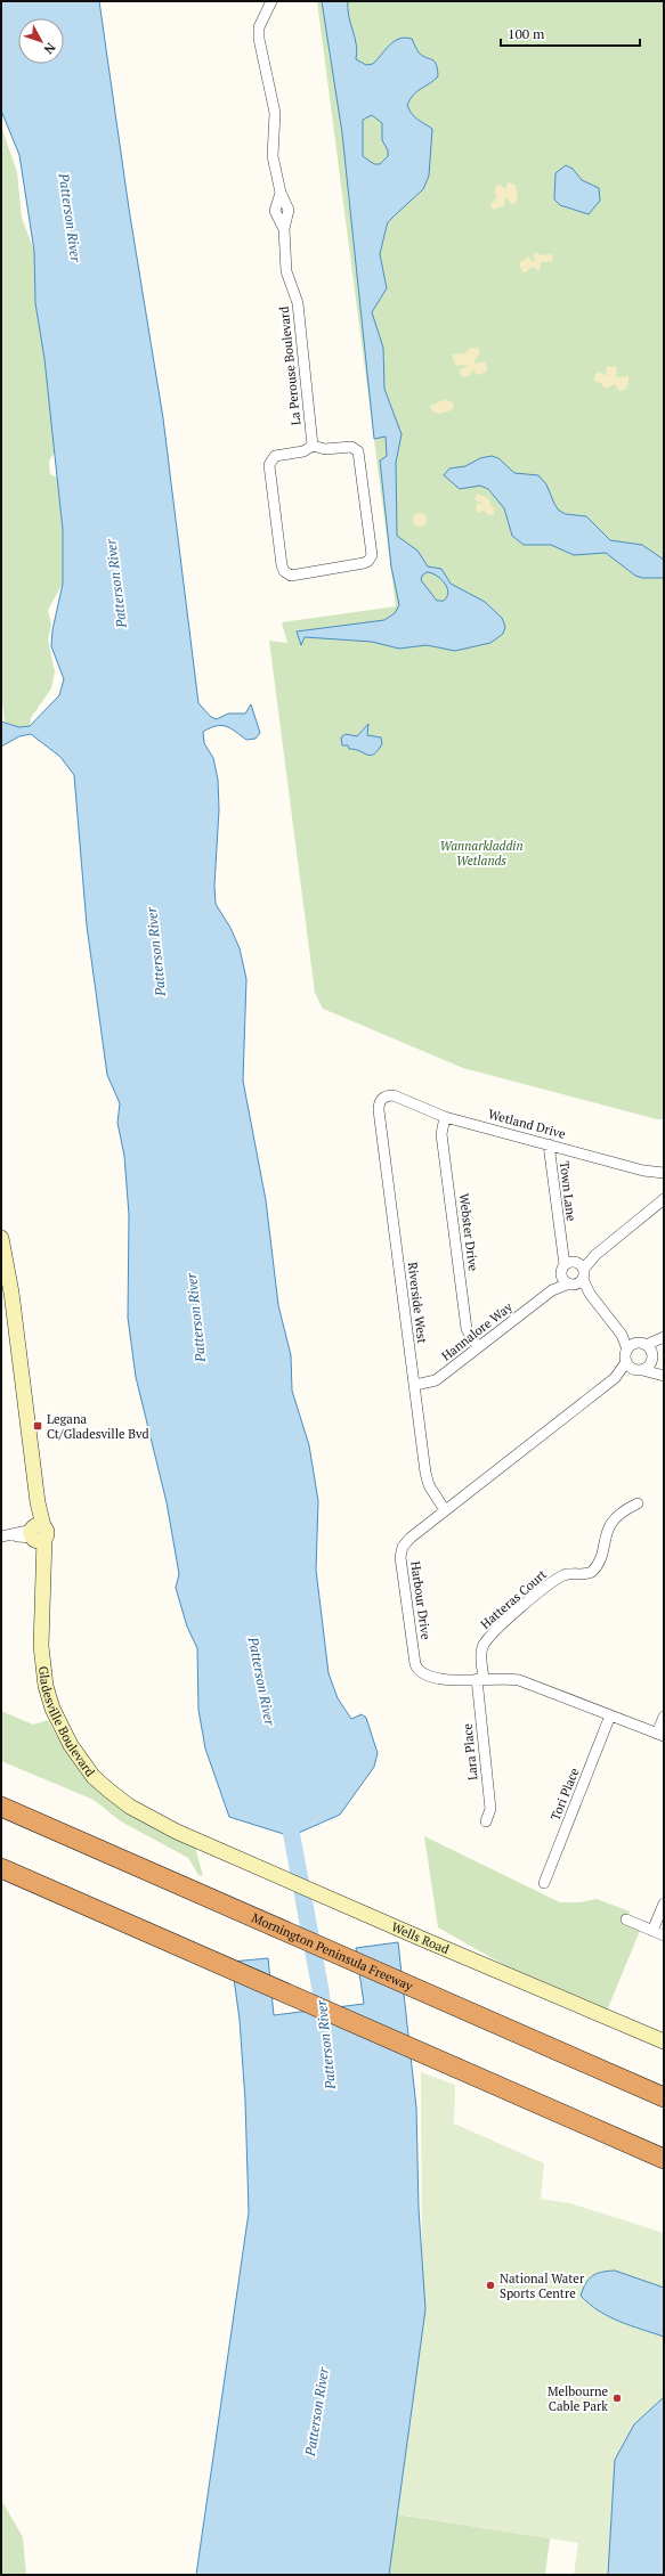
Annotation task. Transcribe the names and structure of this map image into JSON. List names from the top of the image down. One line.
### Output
{"streets":{"highway":["Mornington Peninsula Freeway"],"main road":["Gladesville Boulevard","Wells Road"],"street":["La Perouse Boulevard","Wetland Drive","Town Lane","Webster Drive","Riverside West","Hannalore Way","Hatteras Court","Harbour Drive","Lara Place","Tori Place"]},"crossings":[["Wetland Drive","Town Lane"],["Wetland Drive","Webster Drive"],["Wetland Drive","Riverside West"],["Town Lane","Hannalore Way"],["Webster Drive","Hannalore Way"],["Riverside West","Hannalore Way"],["Riverside West","Harbour Drive"],["Hatteras Court","Harbour Drive"],["Hatteras Court","Lara Place"],["Harbour Drive","Lara Place"],["Harbour Drive","Tori Place"],["Gladesville Boulevard","Wells Road"]],"water":["Patterson River"],"parks":["Wannarkladdin Wetlands"],"places":{"transit":["Legana Ct/Gladesville Bvd"],"other":["National Water Sports Centre","Melbourne Cable Park"]},"scale_bar":"100 m","north":"bottom right"}
